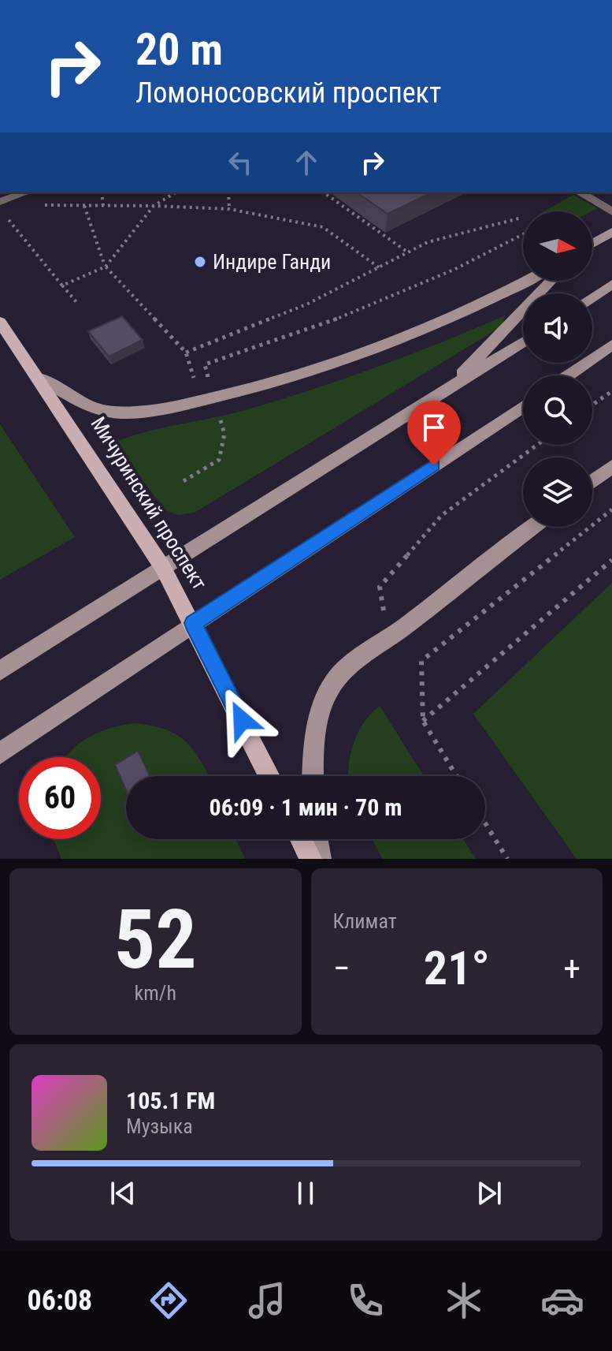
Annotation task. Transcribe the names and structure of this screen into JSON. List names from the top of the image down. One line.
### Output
{"streets":{"main road":["Мичуринский проспект"]},"places":["Индире Ганди"],"north":"right","page":{"turn":["20 m","Ломоносовский проспект"],"limit":"60","trip":"06:09 · 1 мин · 70 m","tile":[["52","km/h"],"Климат"],"heat":["−","21°","+"],"song":["105.1 FM","Музыка"],"tabs":"06:08"}}
